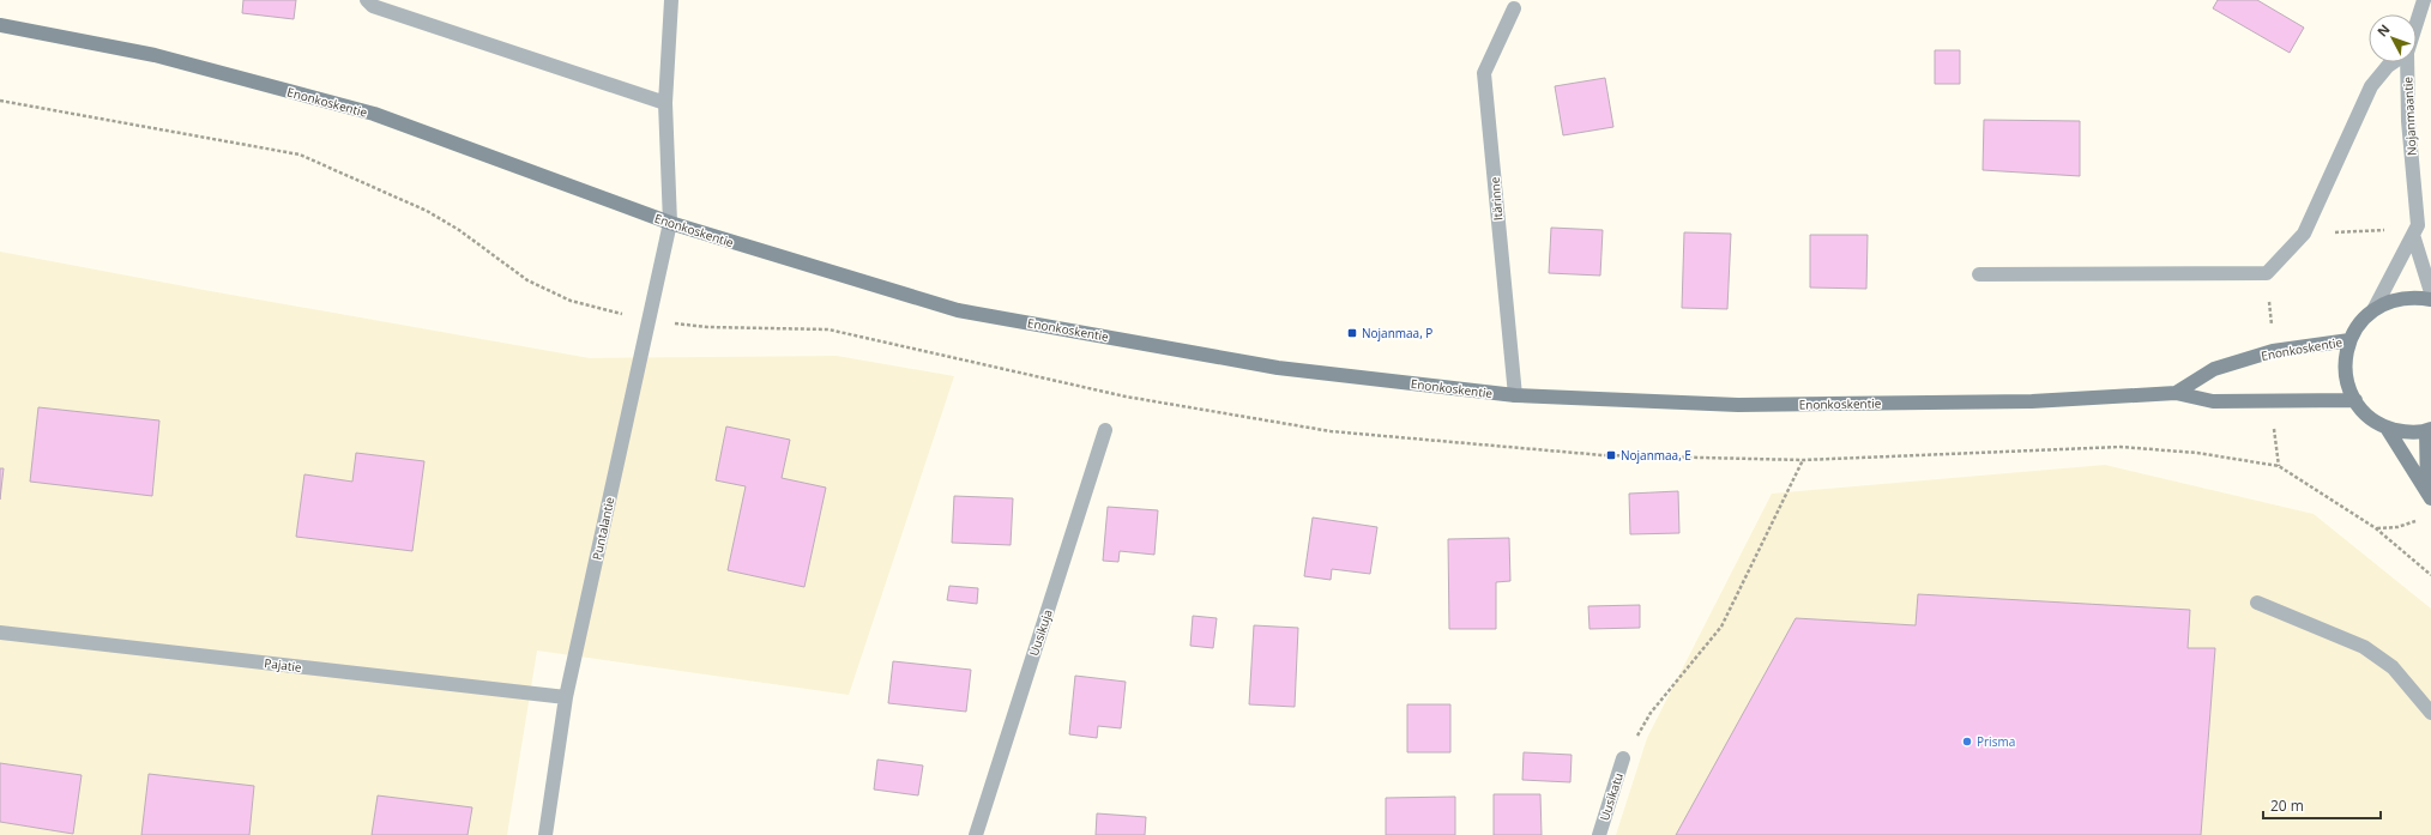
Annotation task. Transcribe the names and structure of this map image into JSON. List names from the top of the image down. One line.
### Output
{"streets":{"main road":["Enonkoskentie"],"street":["Nojanmaantie","Itärinne","Puntalantie","Uusikuja","Pajatie","Uusikatu"]},"crossings":[["Enonkoskentie","Itärinne"],["Enonkoskentie","Puntalantie"],["Puntalantie","Pajatie"]],"places":{"transit":["Nojanmaa, P","Nojanmaa, E"],"other":["Prisma"]},"scale_bar":"20 m","north":"top left"}
